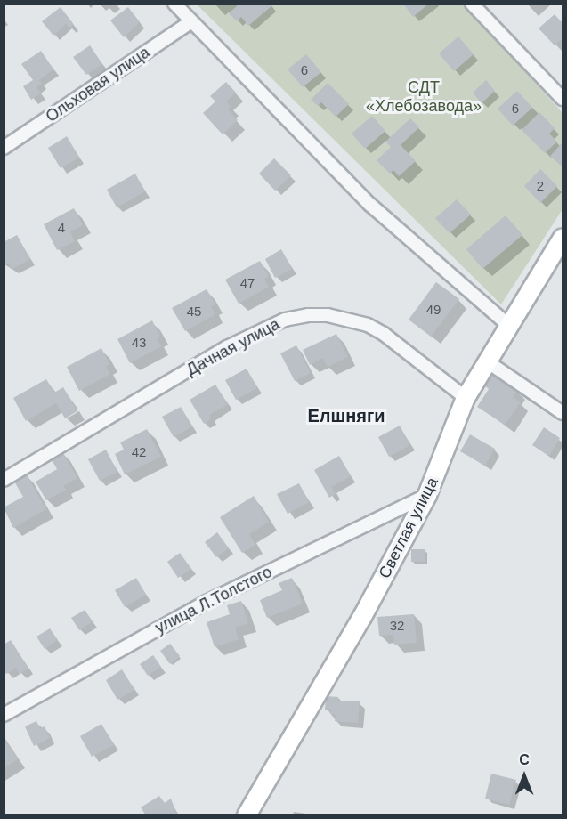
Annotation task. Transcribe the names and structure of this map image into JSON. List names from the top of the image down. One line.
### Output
{"streets":{"street":["Ольховая улица","Дачная улица","Светлая улица","улица Л.Толстого"]},"crossings":[["Дачная улица","Светлая улица"],["Светлая улица","улица Л.Толстого"]],"districts":["Елшняги"],"parks":["СДТ «Хлебозавода»"],"house_numbers":["6","6","2","4","47","49","45","43","42","32"],"north":"top"}
